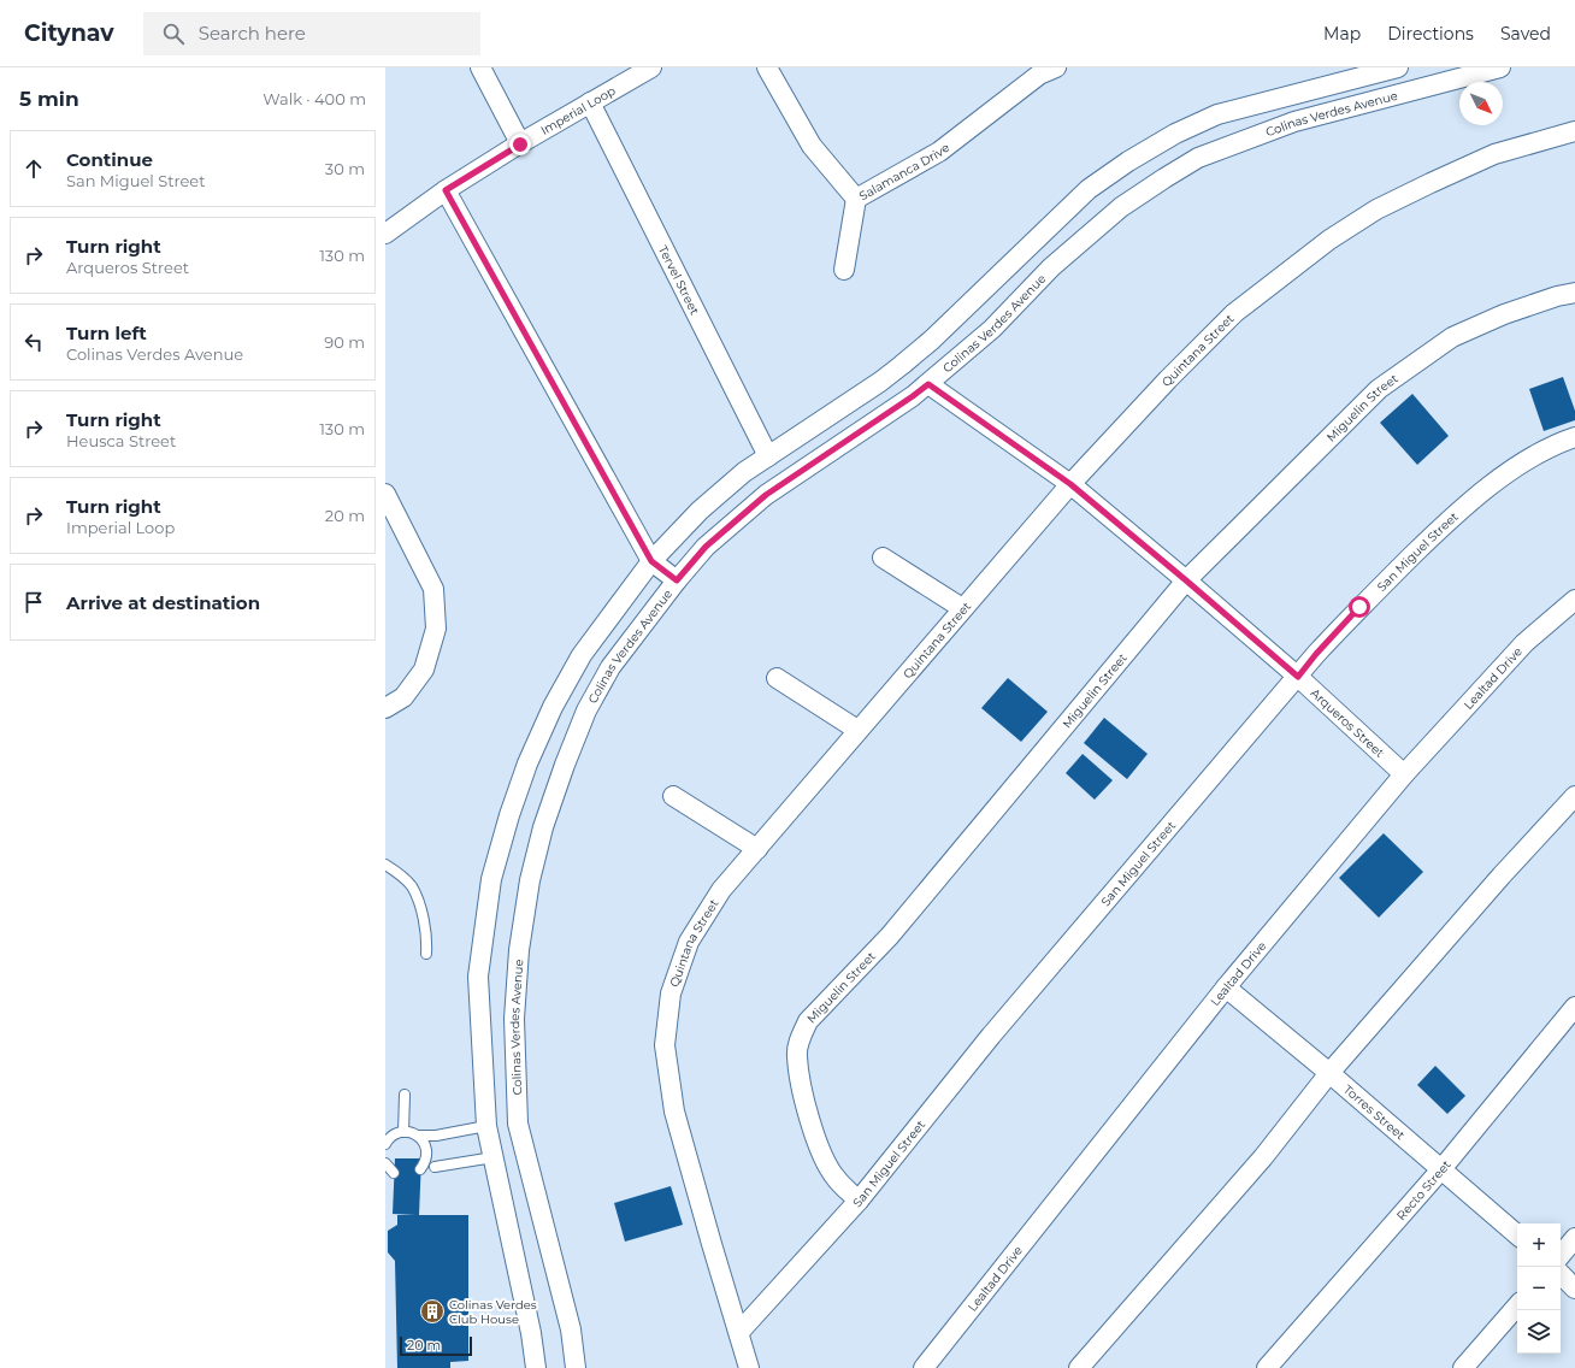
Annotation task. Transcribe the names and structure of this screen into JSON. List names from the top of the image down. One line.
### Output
{"streets":{"street":["Imperial Loop","Colinas Verdes Avenue","Salamanca Drive","Tervel Street","Quintana Street","Miguelin Street","San Miguel Street","Lealtad Drive","Arqueros Street","Torres Street","Recto Street"]},"crossings":[["Imperial Loop","Tervel Street"],["Colinas Verdes Avenue","Arqueros Street"],["Quintana Street","San Miguel Street"],["Quintana Street","Arqueros Street"],["Miguelin Street","San Miguel Street"],["Miguelin Street","Arqueros Street"],["San Miguel Street","Arqueros Street"],["Lealtad Drive","Arqueros Street"],["Lealtad Drive","Torres Street"],["Torres Street","Recto Street"]],"places":{"building":["Colinas Verdes Club House"]},"scale_bar":"20 m","north":"bottom right","page":{"header":"Citynav","search":"Search here","nav":["Map","Directions","Saved"],"heading":["5 min","Walk · 400 m"],"list":[["Continue","San Miguel Street","30 m"],["Turn right","Arqueros Street","130 m"],["Turn left","Colinas Verdes Avenue","90 m"],["Turn right","Heusca Street","130 m"],["Turn right","Imperial Loop","20 m"],"Arrive at destination"],"map_buttons":["+","−"],"scale":"20 m"}}
